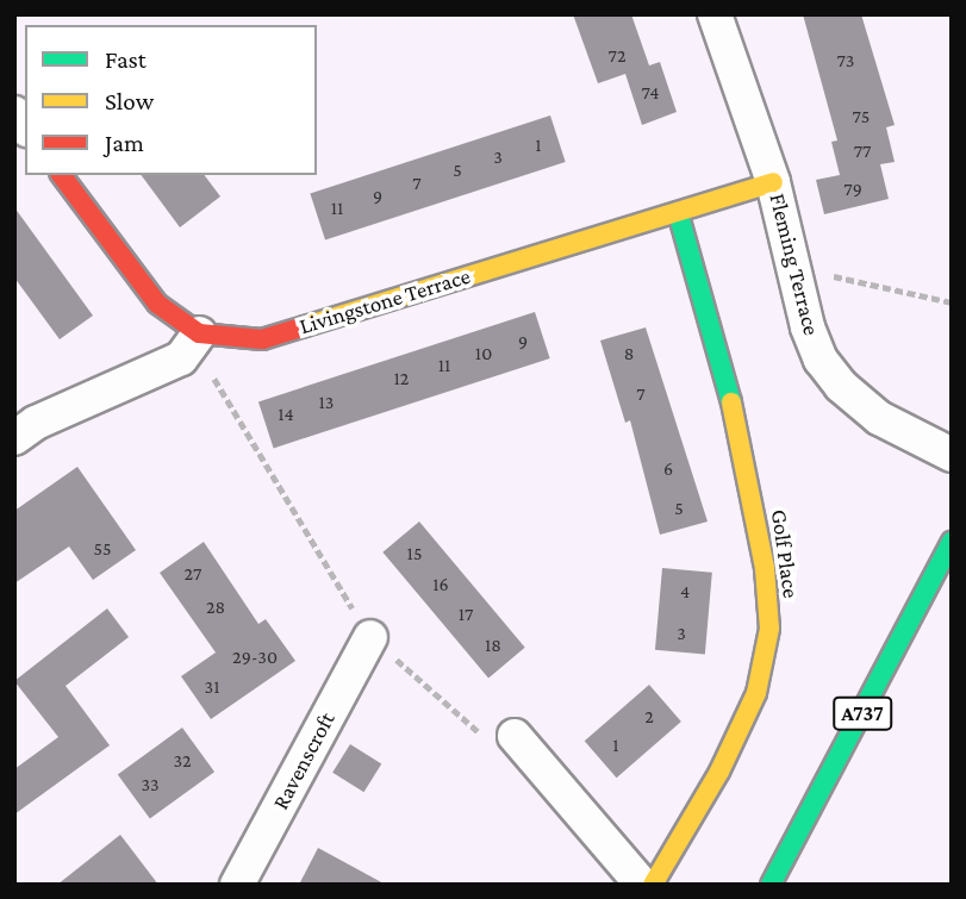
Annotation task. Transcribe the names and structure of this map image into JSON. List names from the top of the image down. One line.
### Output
{"streets":{"street":["Fleming Terrace","Livingstone Terrace","Golf Place","A737","Ravenscroft"]},"crossings":[["Fleming Terrace","Livingstone Terrace"],["Livingstone Terrace","Golf Place"]],"house_numbers":["72","73","74","75","1","77","3","5","7","79","9","11","9","10","8","11","12","7","13","14","6","5","55","15","27","16","4","28","17","3","18","29-30","31","2","1","32","33"],"legend":["Fast","Slow","Jam"]}
